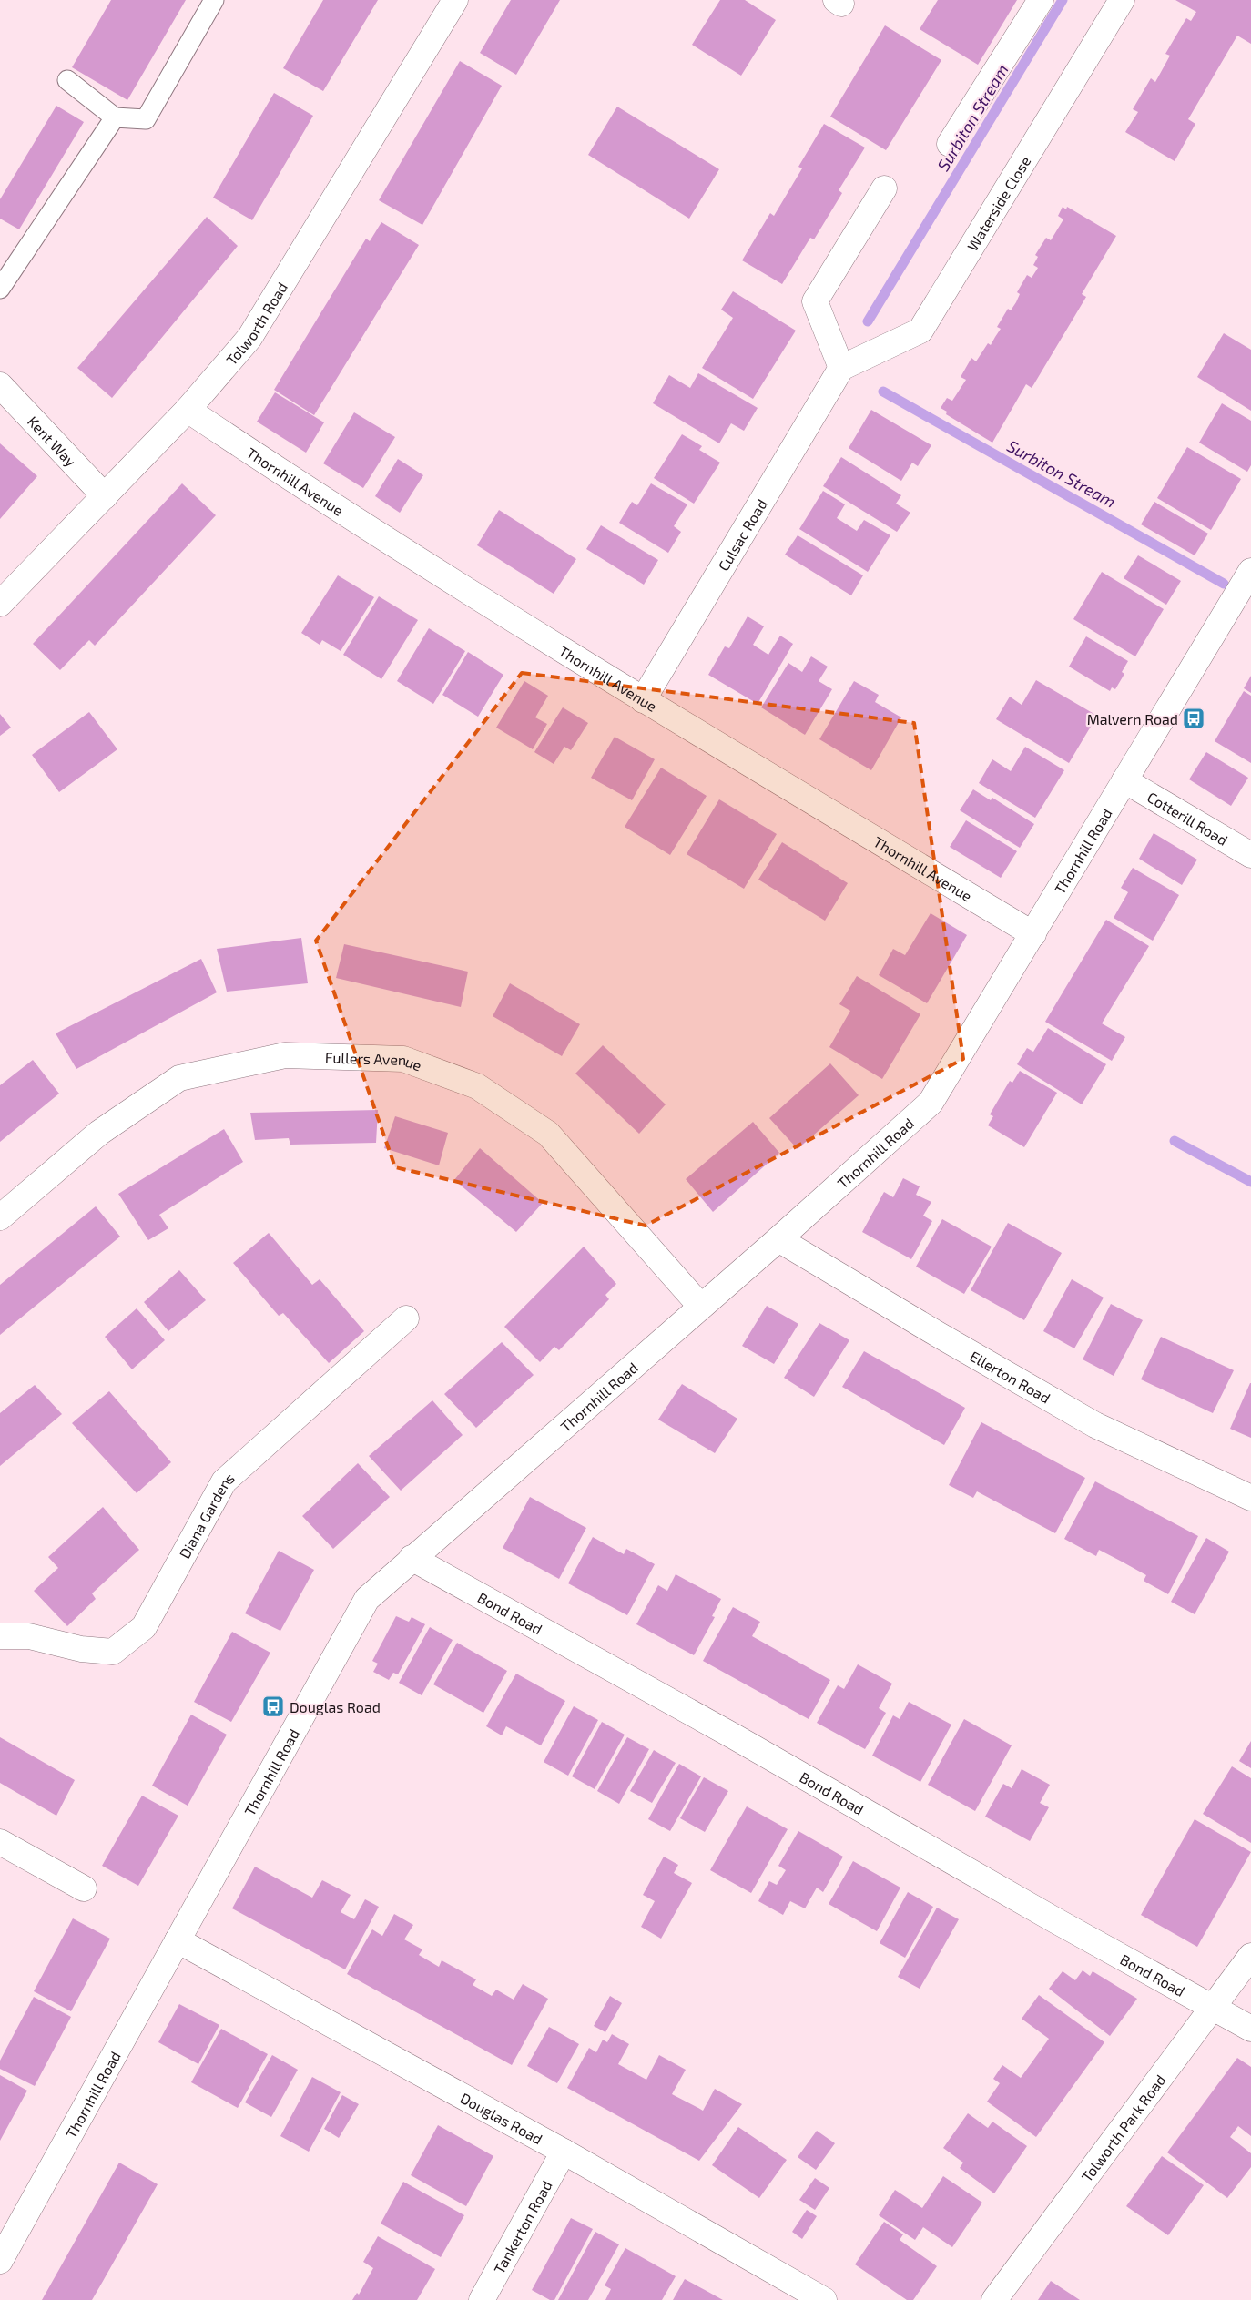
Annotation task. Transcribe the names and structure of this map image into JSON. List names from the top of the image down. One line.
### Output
{"streets":{"street":["Waterside Close","Tolworth Road","Kent Way","Thornhill Avenue","Culsac Road","Cotterill Road","Thornhill Road","Fullers Avenue","Ellerton Road","Diana Gardens","Bond Road","Douglas Road","Tolworth Park Road","Tankerton Road"]},"crossings":[["Waterside Close","Culsac Road"],["Tolworth Road","Kent Way"],["Tolworth Road","Thornhill Avenue"],["Thornhill Avenue","Culsac Road"],["Thornhill Avenue","Thornhill Road"],["Cotterill Road","Thornhill Road"],["Thornhill Road","Fullers Avenue"],["Thornhill Road","Ellerton Road"],["Thornhill Road","Bond Road"],["Thornhill Road","Douglas Road"],["Bond Road","Tolworth Park Road"],["Douglas Road","Tankerton Road"]],"water":["Surbiton Stream"],"places":{"bus stop":["Malvern Road","Douglas Road"]}}
